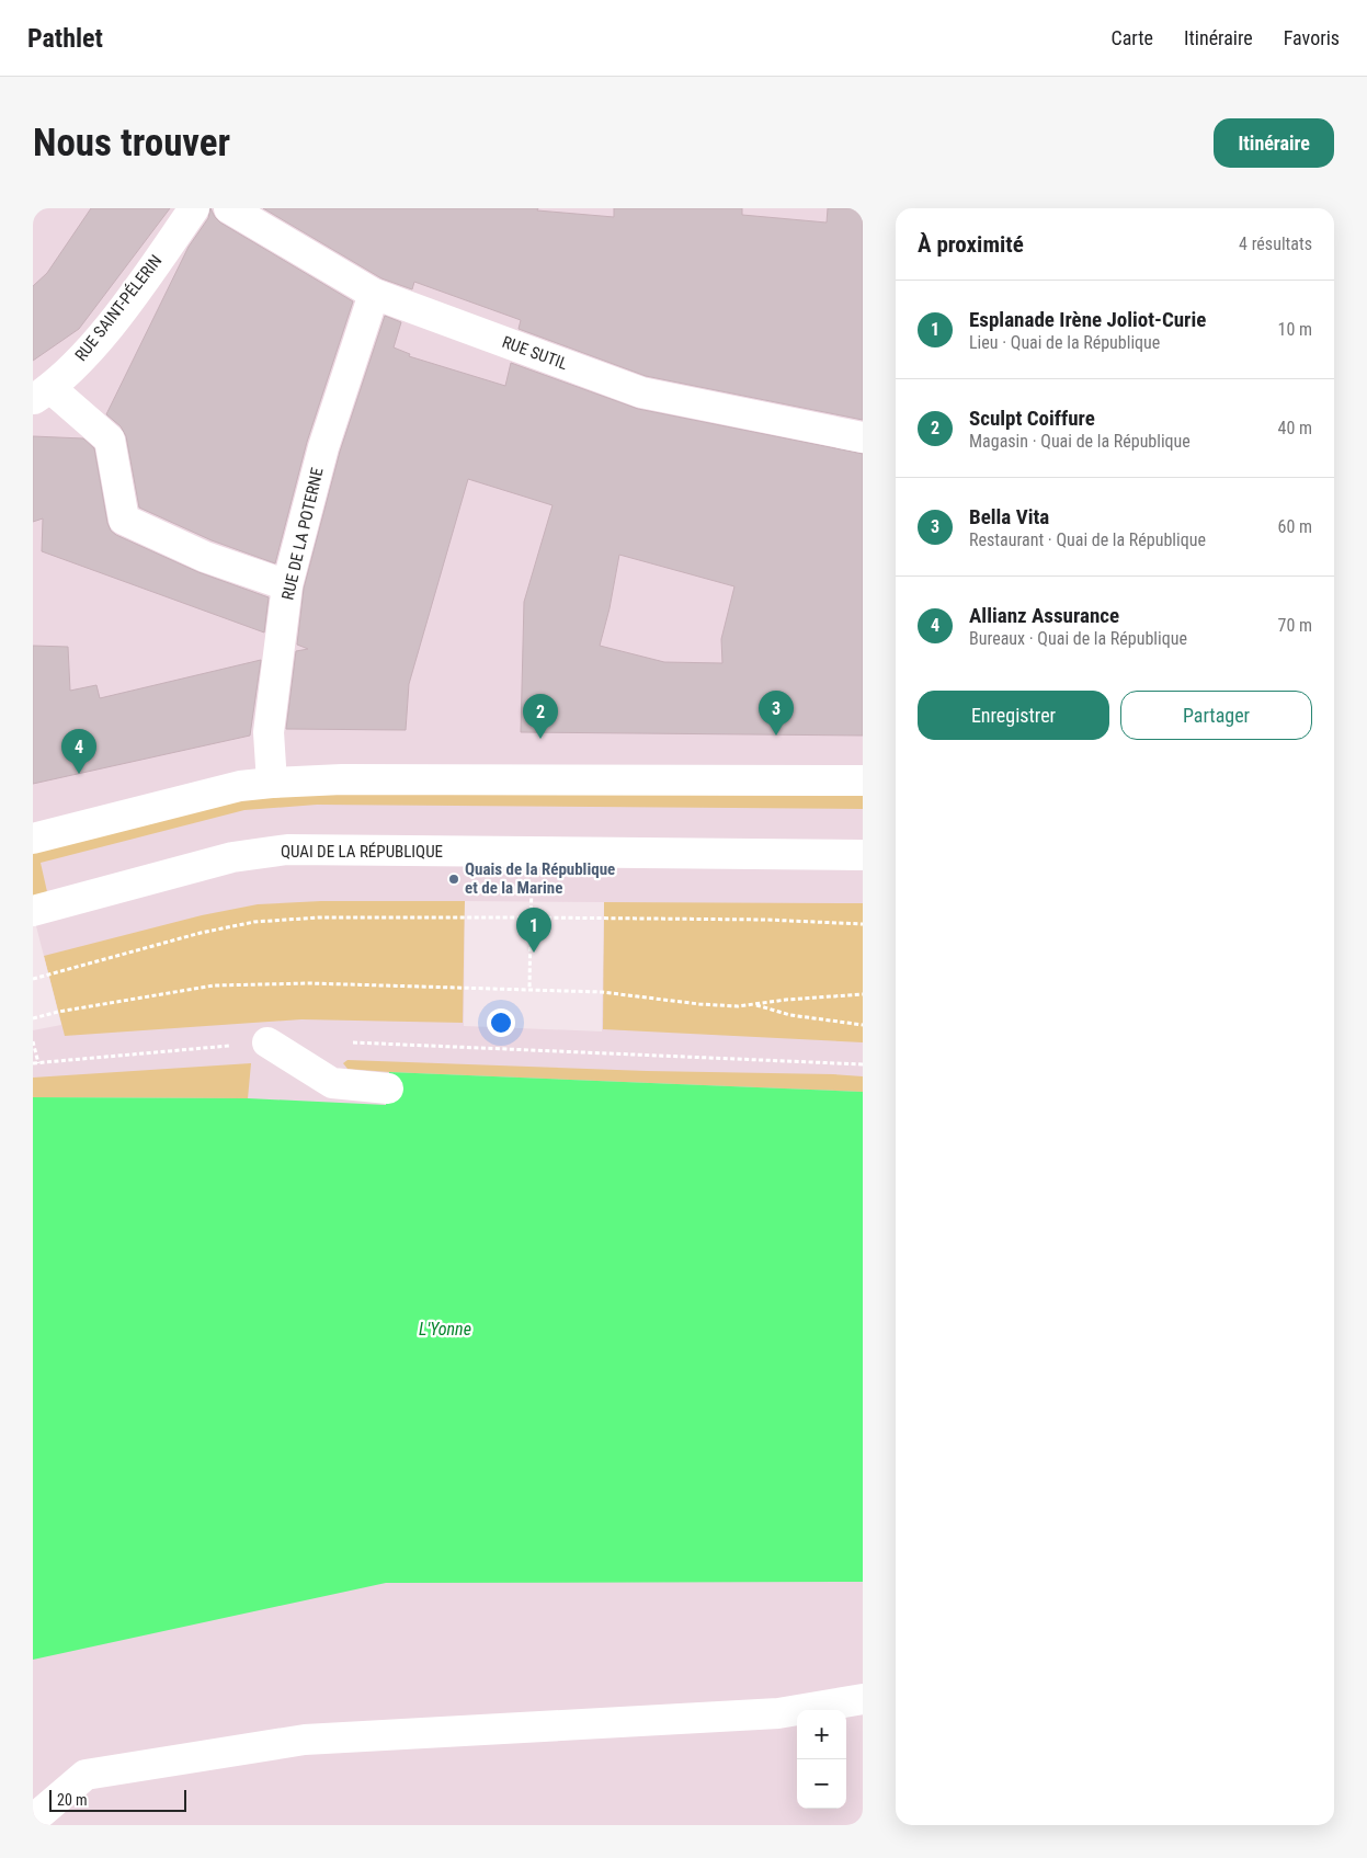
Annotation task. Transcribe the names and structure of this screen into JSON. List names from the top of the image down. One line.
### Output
{"streets":{"street":["RUE SAINT-PÉLERIN","RUE SUTIL","RUE DE LA POTERNE","QUAI DE LA RÉPUBLIQUE"]},"crossings":[["RUE SUTIL","RUE DE LA POTERNE"]],"water":["L'Yonne"],"places":["Quais de la République et de la Marine"],"scale_bar":"20 m","page":{"header":"Pathlet","nav":["Carte","Itinéraire","Favoris"],"buttons":["Itinéraire",["Enregistrer","Partager"]],"title":"Nous trouver","heading":["À proximité","4 résultats"],"list":[{"mark":"1","name":"Esplanade Irène Joliot-Curie","note":"Lieu · Quai de la République","value":"10 m"},{"mark":"2","name":"Sculpt Coiffure","note":"Magasin · Quai de la République","value":"40 m"},{"mark":"3","name":"Bella Vita","note":"Restaurant · Quai de la République","value":"60 m"},{"mark":"4","name":"Allianz Assurance","note":"Bureaux · Quai de la République","value":"70 m"}],"pins":["3","2","4","1"],"map_buttons":["+","−"],"scale":"20 m"}}
